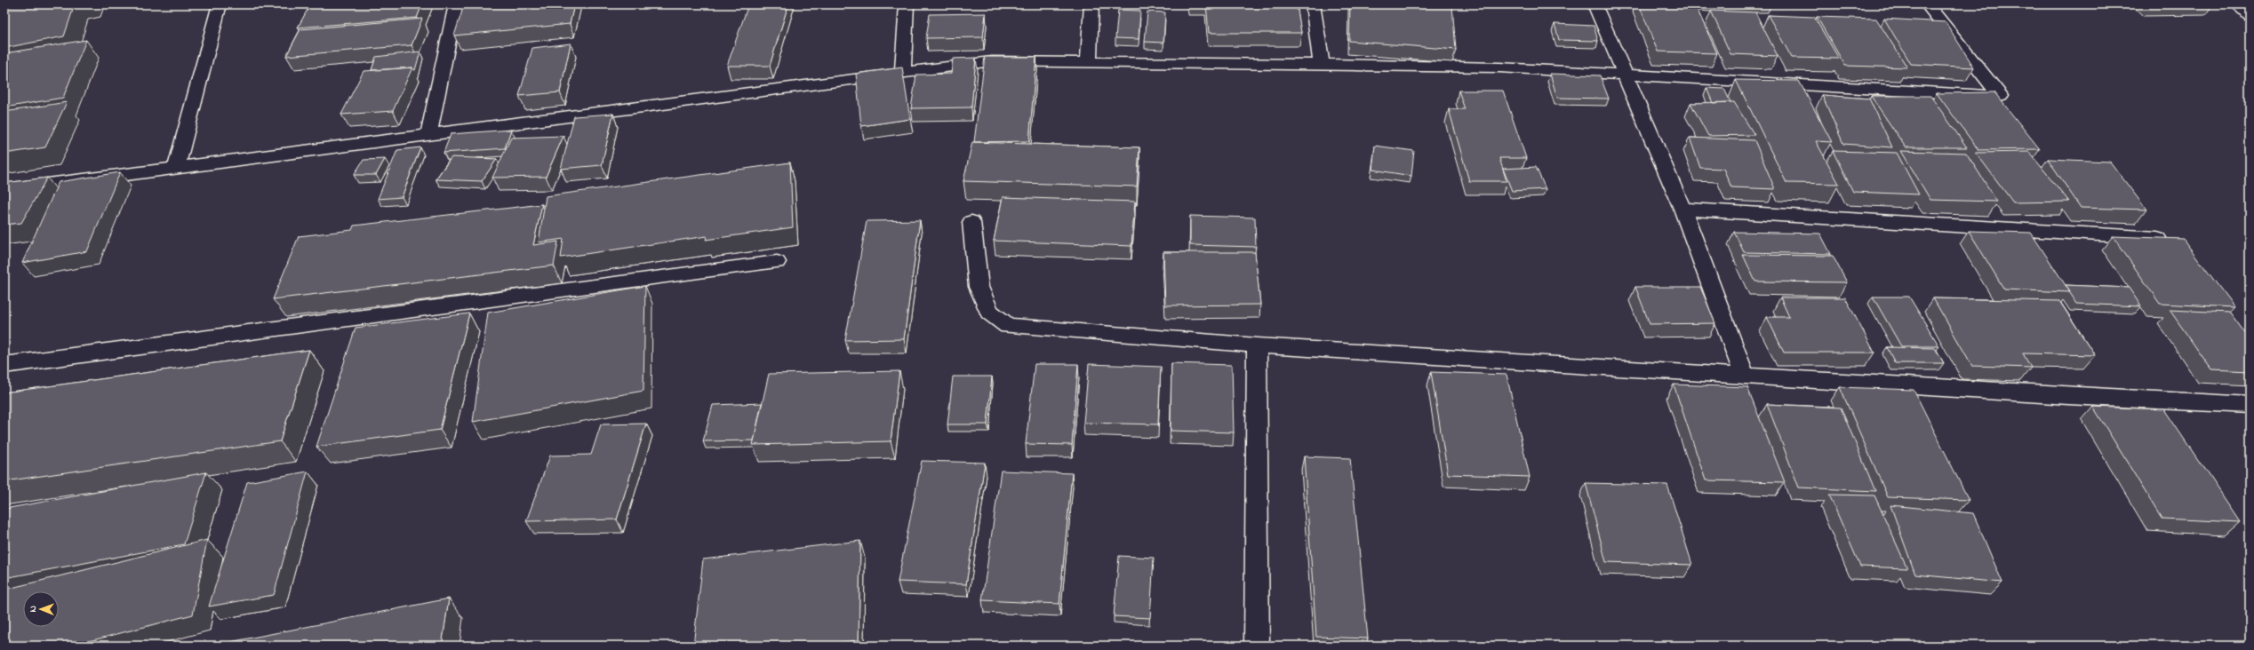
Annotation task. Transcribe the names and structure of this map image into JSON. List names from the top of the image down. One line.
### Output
{"north":"left"}
